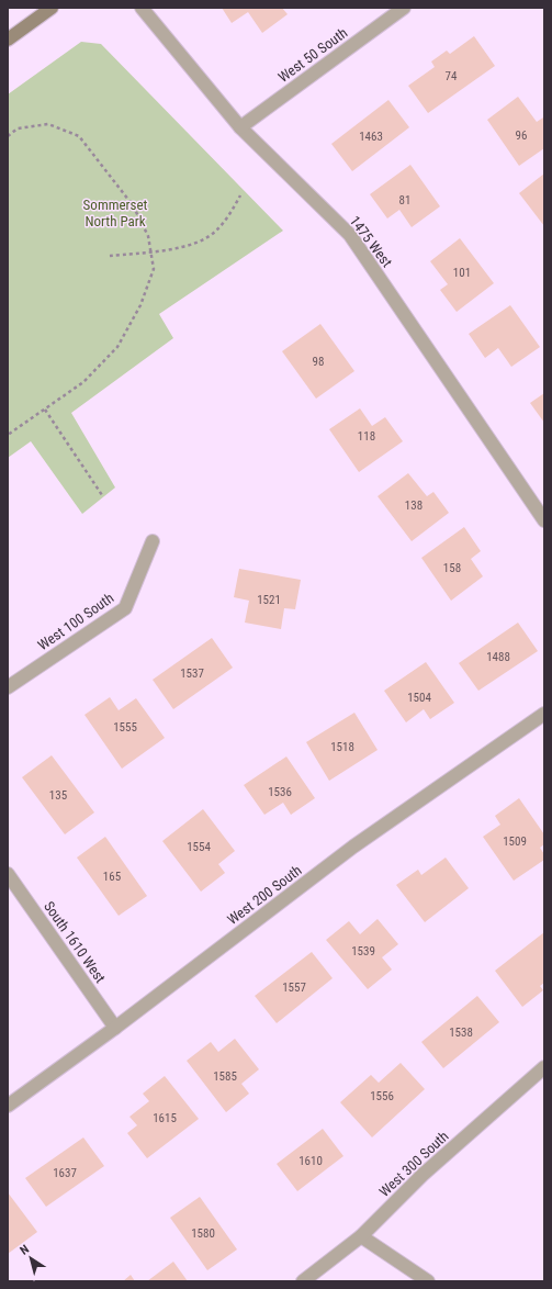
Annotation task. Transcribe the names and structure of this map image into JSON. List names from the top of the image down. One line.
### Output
{"streets":{"street":["West 50 South","1475 West","West 100 South","West 200 South","South 1610 West","West 300 South"]},"crossings":[["West 50 South","1475 West"],["West 200 South","South 1610 West"]],"parks":["Sommerset North Park"],"house_numbers":["74","96","1463","81","101","98","118","138","158","1521","1488","1537","1504","1555","1518","1536","135","1509","1554","165","1539","1557","1538","1585","1556","1615","1610","1637","1580"],"north":"top left"}
